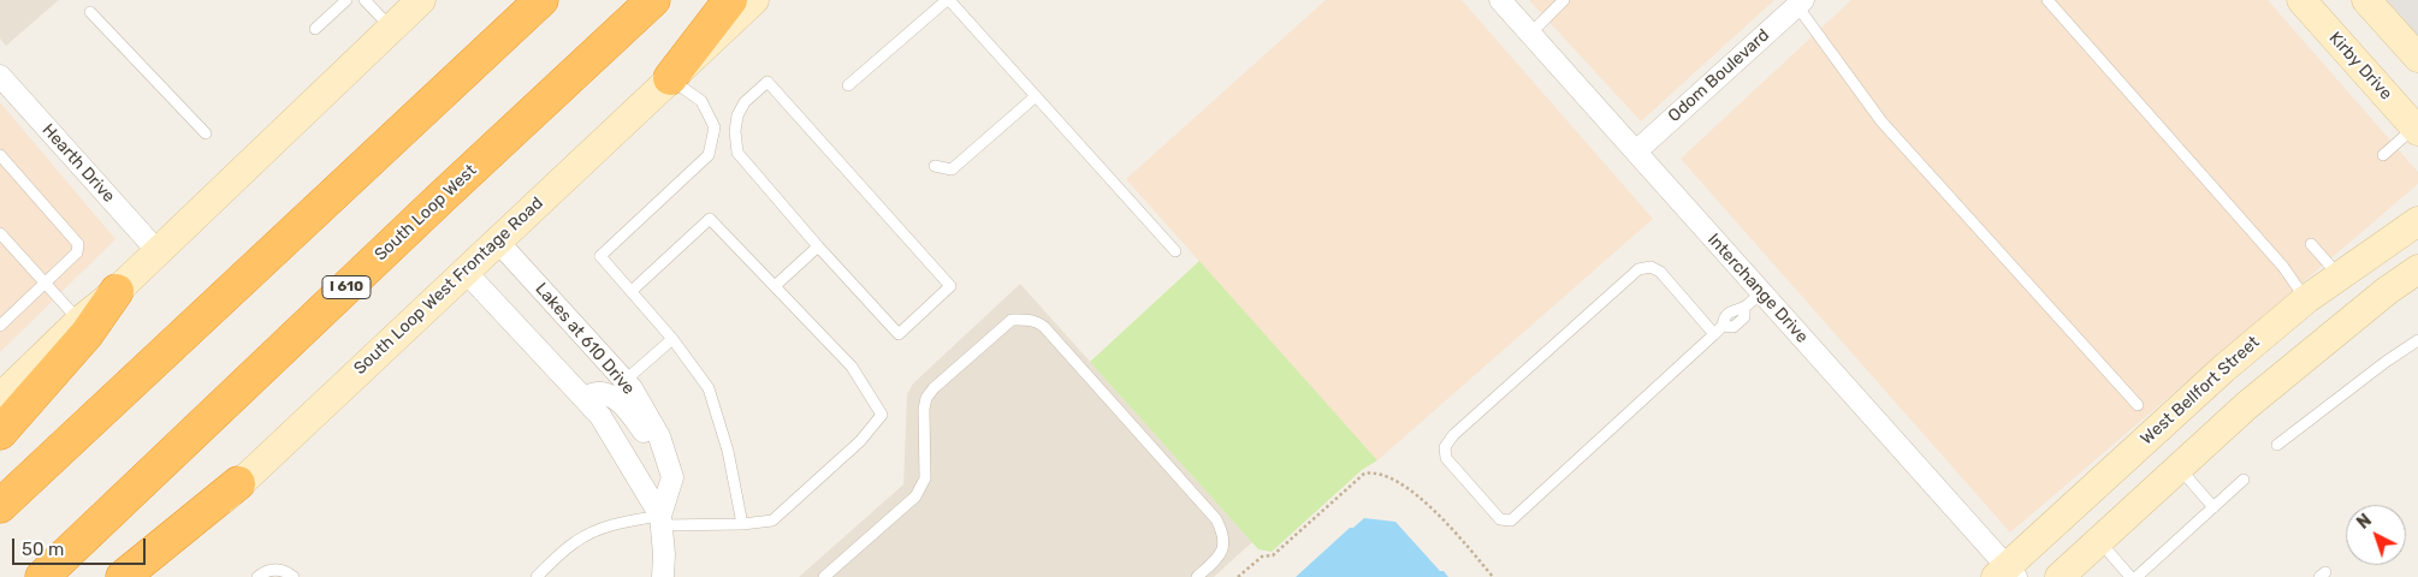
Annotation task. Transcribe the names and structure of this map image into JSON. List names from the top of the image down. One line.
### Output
{"streets":{"highway":["South Loop West","I 610"],"main road":["Kirby Drive","South Loop West Frontage Road","West Bellfort Street"],"street":["Odom Boulevard","Hearth Drive","Interchange Drive","Lakes at 610 Drive"]},"crossings":[["Odom Boulevard","Interchange Drive"],["South Loop West Frontage Road","Lakes at 610 Drive"],["Interchange Drive","West Bellfort Street"]],"scale_bar":"50 m","north":"top left"}
